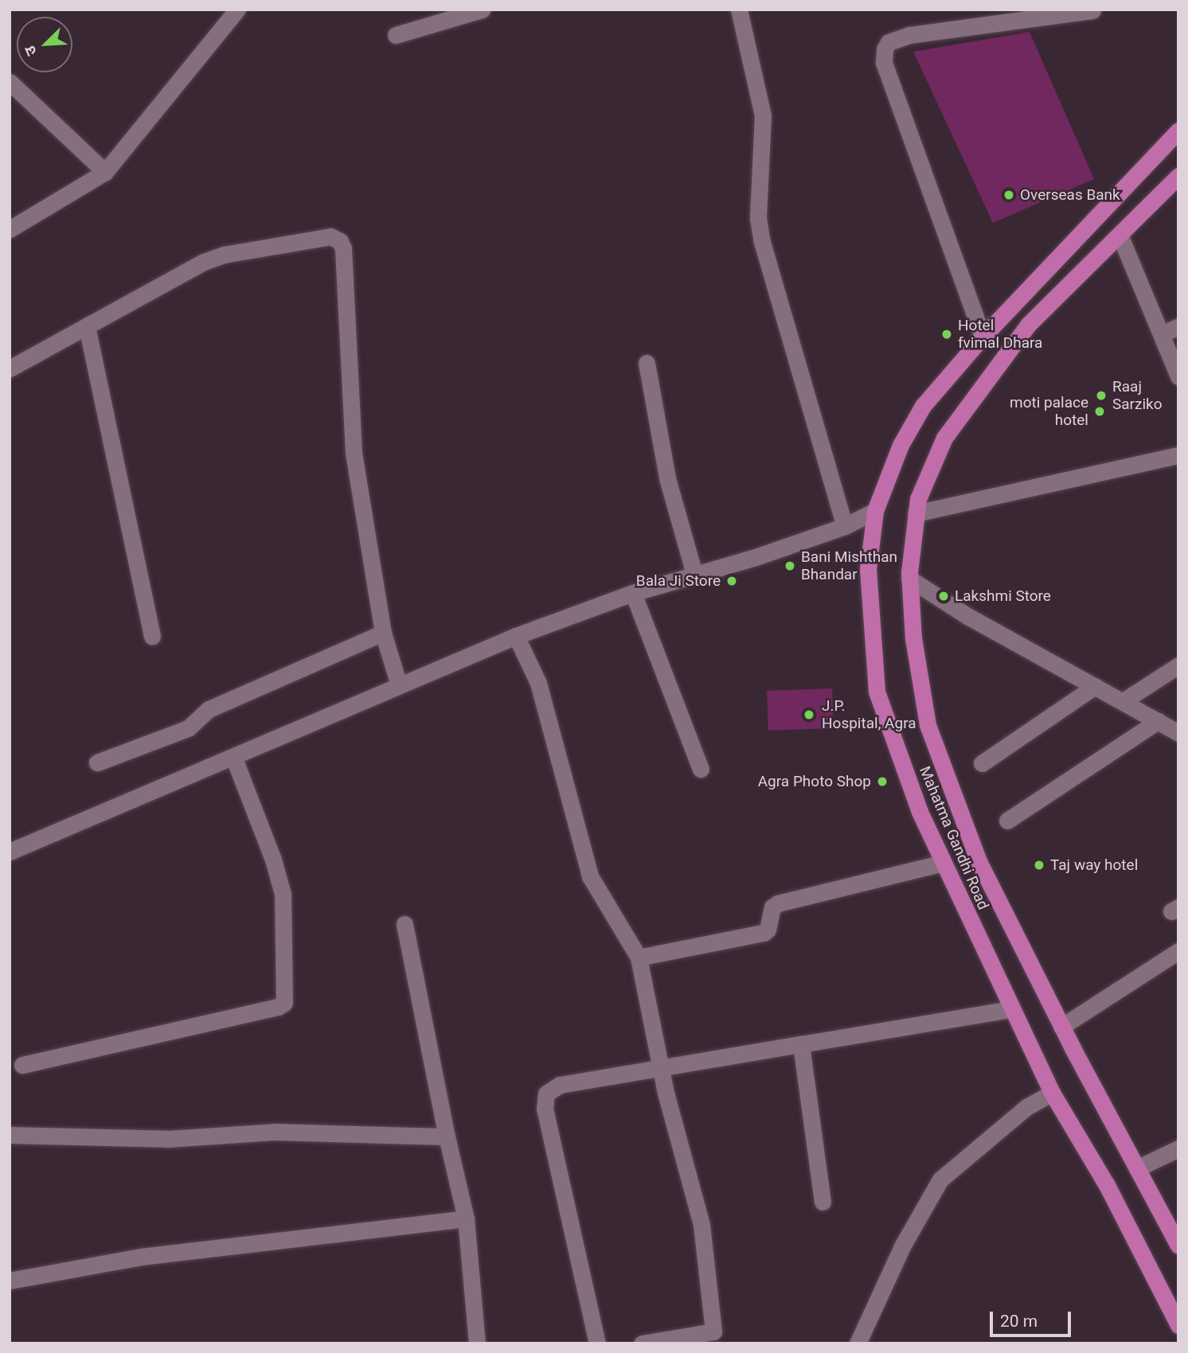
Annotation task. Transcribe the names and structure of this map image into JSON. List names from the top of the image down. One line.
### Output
{"streets":{"highway":["Mahatma Gandhi Road"]},"places":["Overseas Bank","Hotel fvimal Dhara","Raaj Sarziko","moti palace hotel","Bani Mishthan Bhandar","Bala Ji Store","Lakshmi Store","J.P. Hospital, Agra","Agra Photo Shop","Taj way hotel"],"scale_bar":"20 m","north":"bottom left"}
